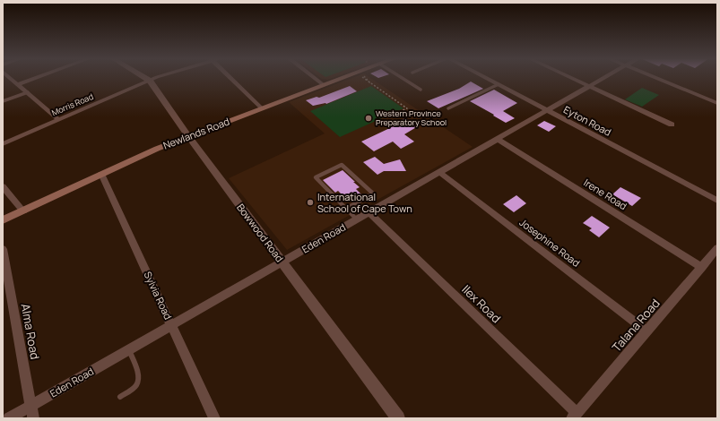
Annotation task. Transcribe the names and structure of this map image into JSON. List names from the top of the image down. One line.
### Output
{"streets":{"main road":["Newlands Road"],"street":["Morris Road","Eyton Road","Irene Road","Bowwood Road","Eden Road","Josephine Road","Sylvia Road","Ilex Road","Talana Road","Alma Road"]},"crossings":[["Morris Road","Bowwood Road"],["Eyton Road","Eden Road"],["Newlands Road","Bowwood Road"],["Newlands Road","Sylvia Road"],["Irene Road","Eden Road"],["Irene Road","Talana Road"],["Bowwood Road","Eden Road"],["Eden Road","Josephine Road"],["Eden Road","Sylvia Road"],["Eden Road","Ilex Road"],["Eden Road","Alma Road"],["Josephine Road","Talana Road"],["Ilex Road","Talana Road"]],"places":["Western Province Preparatory School","International School of Cape Town"]}
